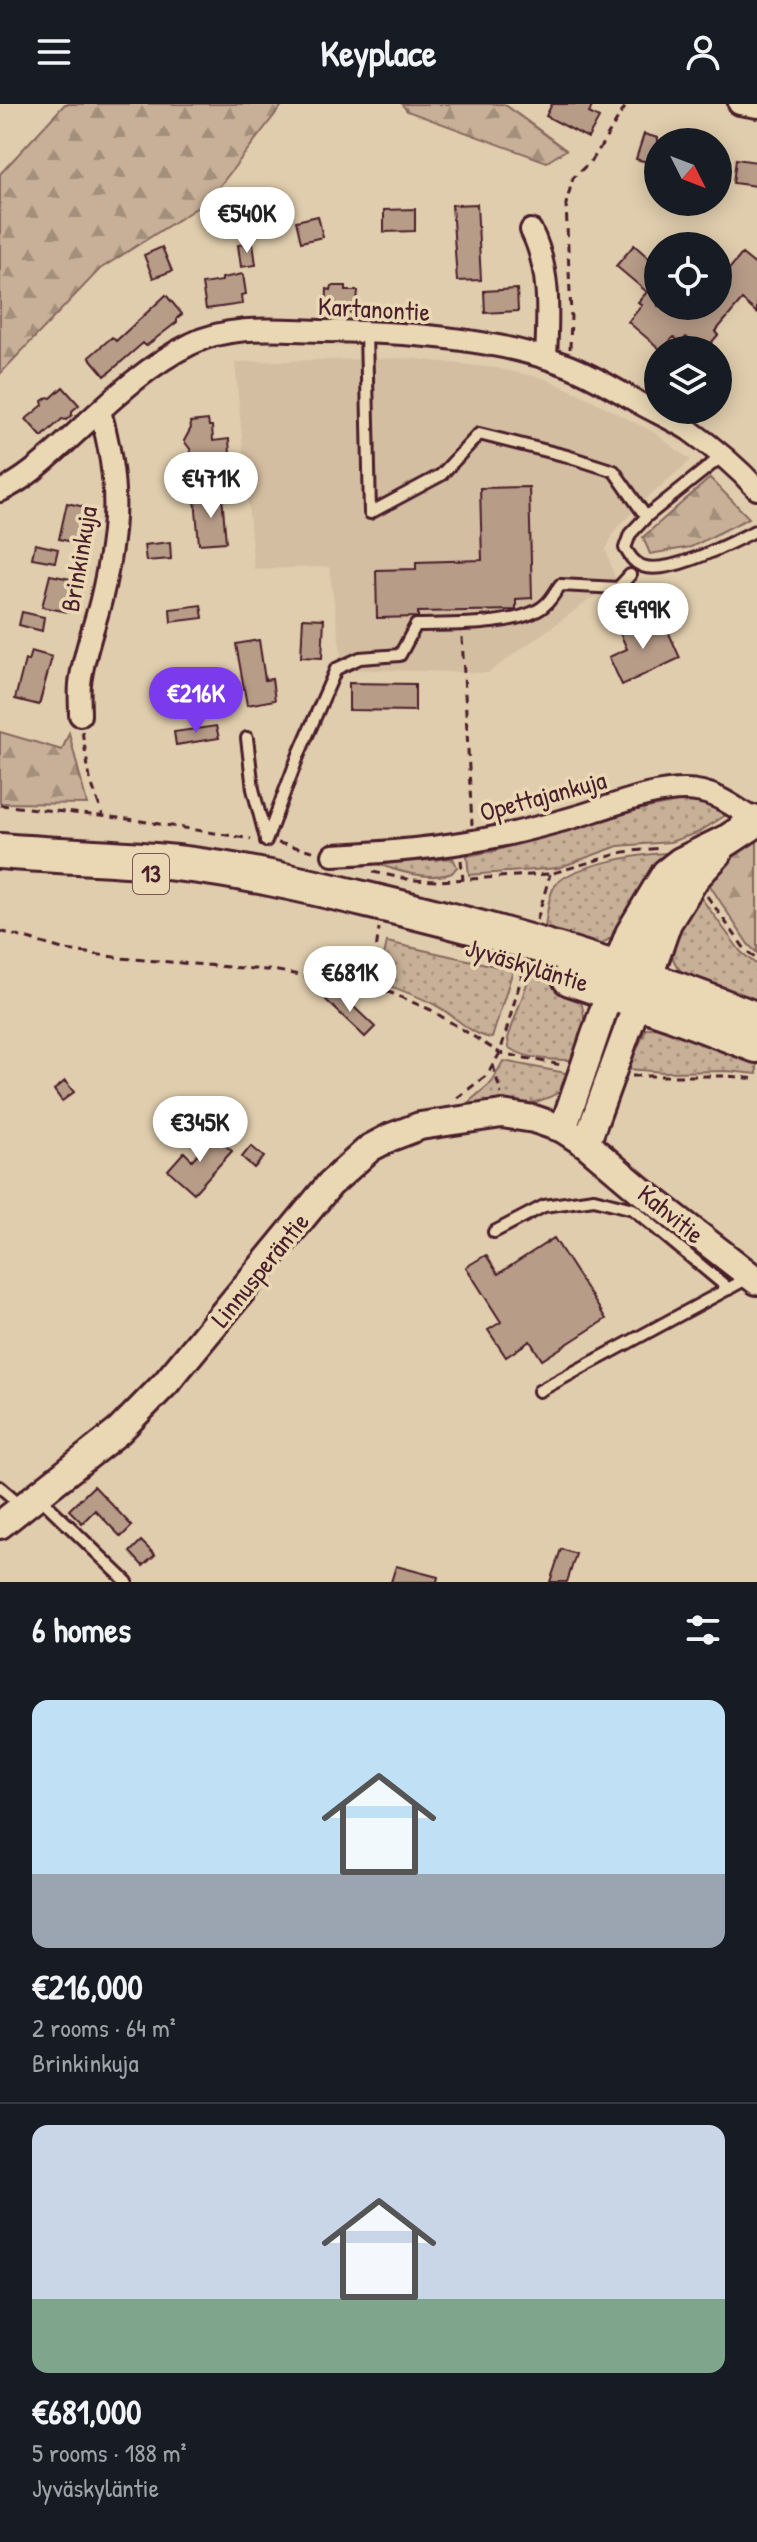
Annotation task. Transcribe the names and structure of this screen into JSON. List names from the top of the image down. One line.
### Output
{"streets":{"highway":["13","Jyväskyläntie"],"street":["Kartanontie","Brinkinkuja","Opettajankuja","Kahvitie","Linnusperäntie"]},"crossings":[["Kartanontie","Brinkinkuja"],["Kahvitie","Linnusperäntie"]],"north":"bottom right","page":{"header":"Keyplace","price":["€540K","€471K","€499K","€216K","€681K","€345K"],"heading":"6 homes","list":[{"name":"€216,000","note":"2 rooms · 64 m² · Brinkinkuja"},{"name":"€681,000","note":"5 rooms · 188 m² · Jyväskyläntie"}]}}
